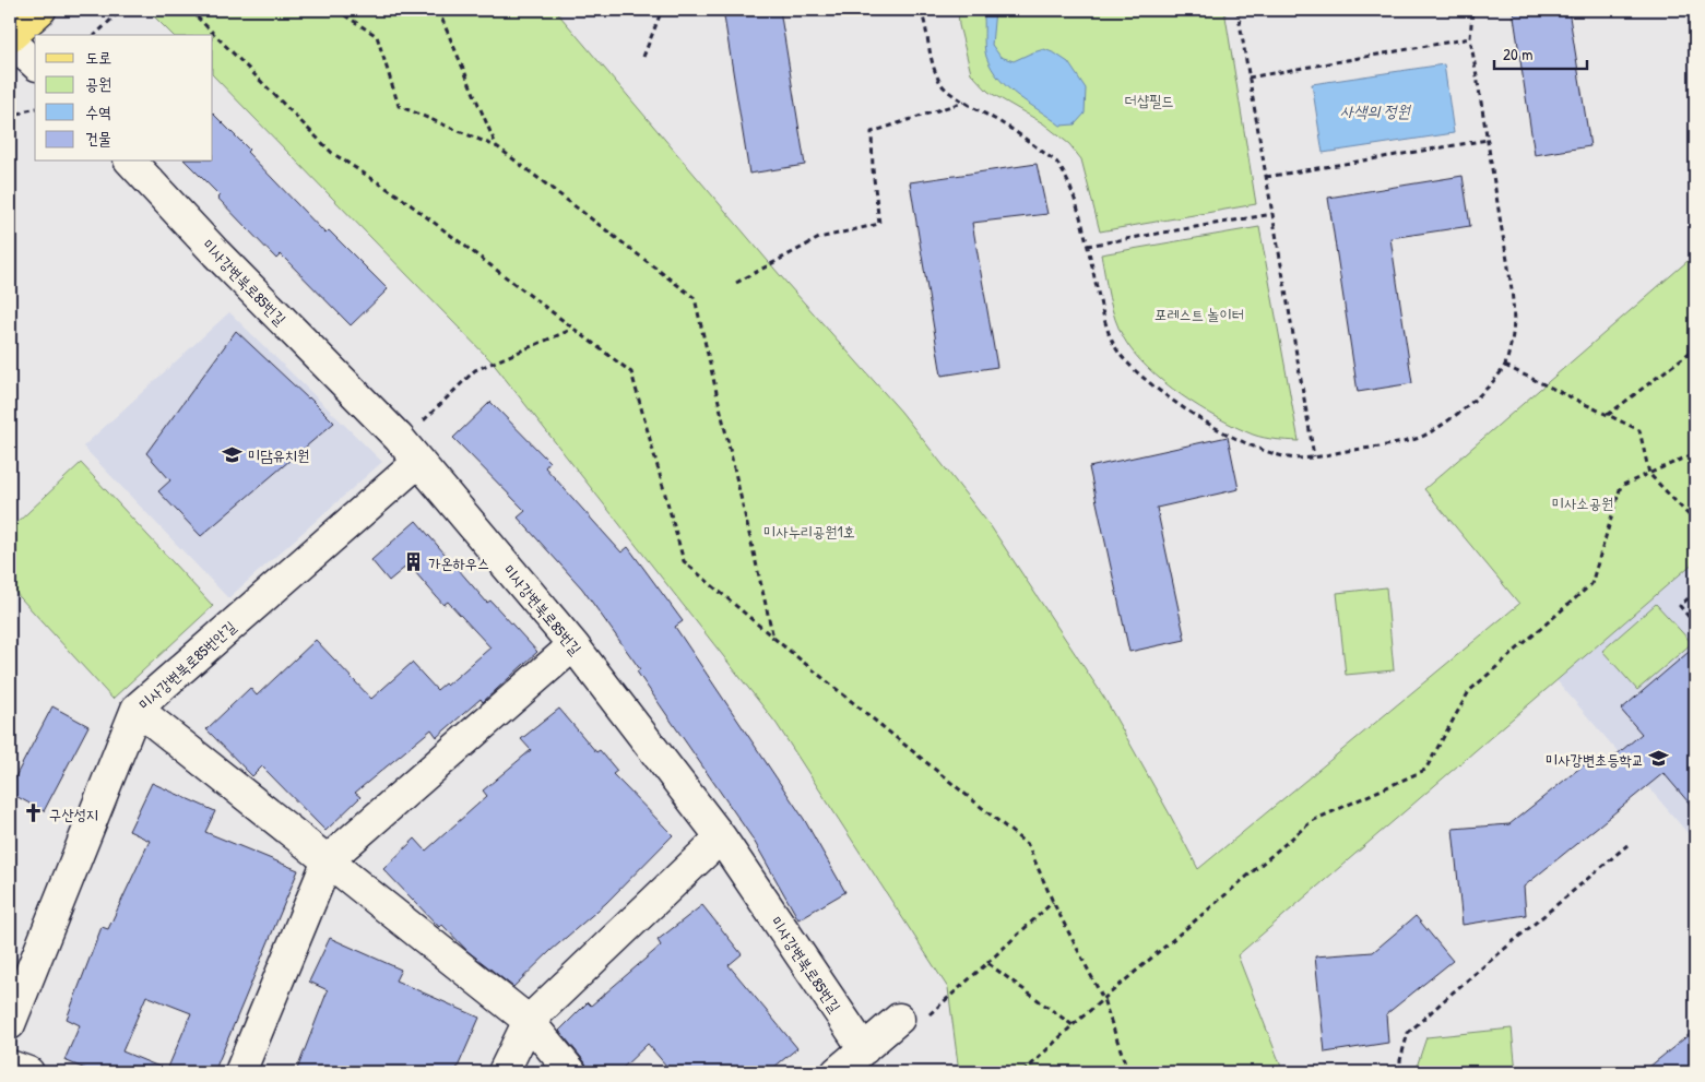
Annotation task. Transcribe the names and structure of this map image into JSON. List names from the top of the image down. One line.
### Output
{"streets":{"street":["미사강변북로85번길","미사강변북로85번안길"]},"crossings":[["미사강변북로85번길","미사강변북로85번안길"]],"water":["사색의 정원"],"parks":["더샵필드","포레스트 놀이터","미사소공원","미사누리공원1호"],"places":{"school or university":["미담유치원","미사강변초등학교"],"building":["가온하우스"],"church":["구산성지"]},"legend":["도로","공원","수역","건물"],"scale_bar":"20 m"}
